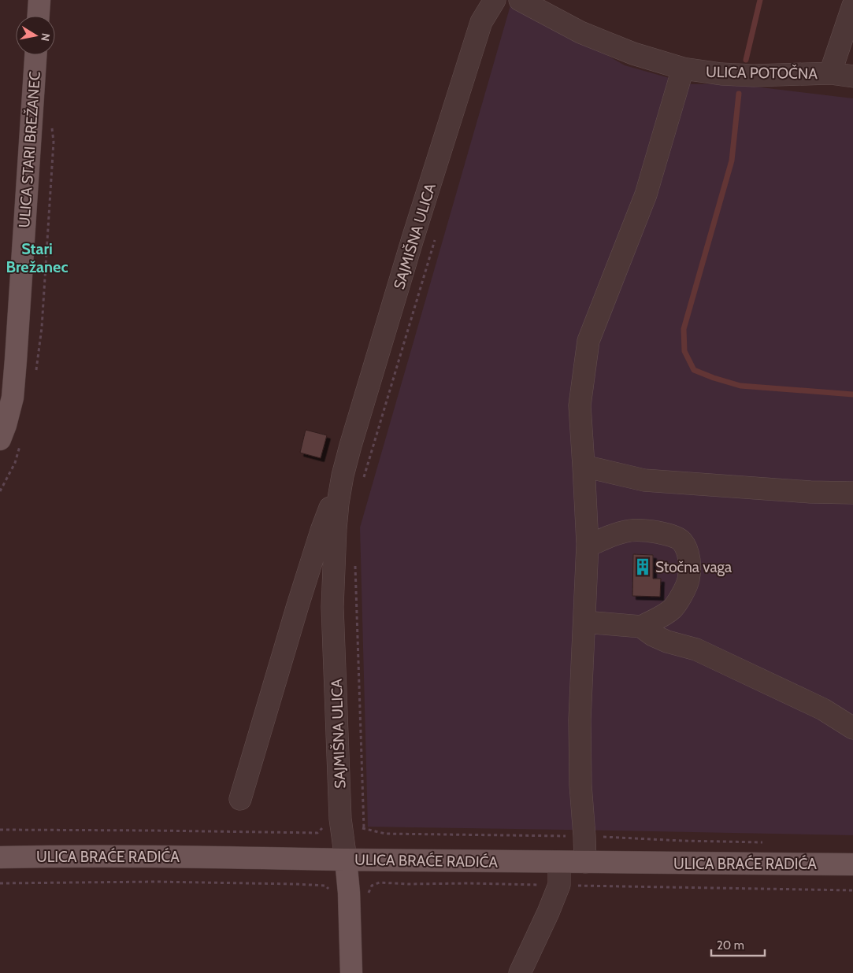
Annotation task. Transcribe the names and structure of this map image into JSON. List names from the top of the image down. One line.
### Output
{"streets":{"main road":["ULICA STARI BREŽANEC","ULICA BRAĆE RADIĆA"],"street":["ULICA POTOČNA","SAJMIŠNA ULICA"]},"crossings":[["SAJMIŠNA ULICA","ULICA BRAĆE RADIĆA"]],"districts":["Stari Brežanec"],"places":{"building":["Stočna vaga"]},"scale_bar":"20 m","north":"right"}
